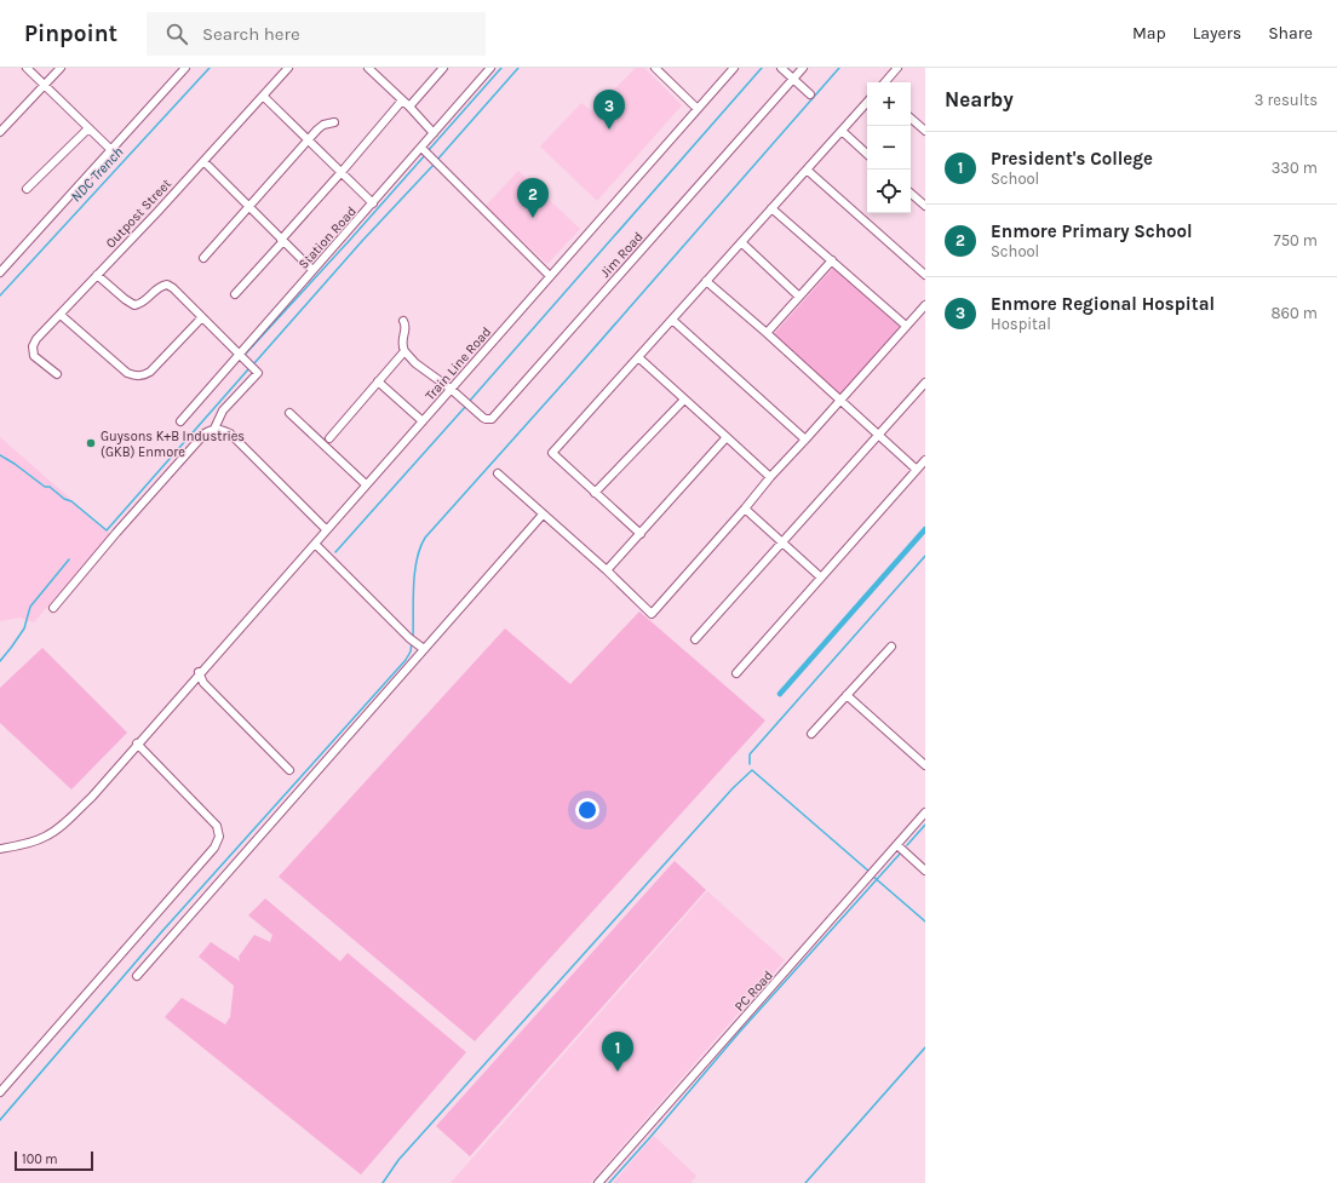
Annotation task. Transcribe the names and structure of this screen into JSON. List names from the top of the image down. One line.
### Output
{"streets":{"street":["Outpost Street","Station Road","Jim Road","Train Line Road","PC Road"]},"crossings":[["Jim Road","Train Line Road"]],"water":["NDC Trench"],"places":["Guysons K+B Industries (GKB) Enmore"],"scale_bar":"100 m","page":{"header":"Pinpoint","search":"Search here","nav":["Map","Layers","Share"],"heading":["Nearby","3 results"],"map_buttons":["+","−"],"pins":["3","2","1"],"list":[{"mark":"1","name":"President's College","note":"School","value":"330 m"},{"mark":"2","name":"Enmore Primary School","note":"School","value":"750 m"},{"mark":"3","name":"Enmore Regional Hospital","note":"Hospital","value":"860 m"}],"scale":"100 m"}}
